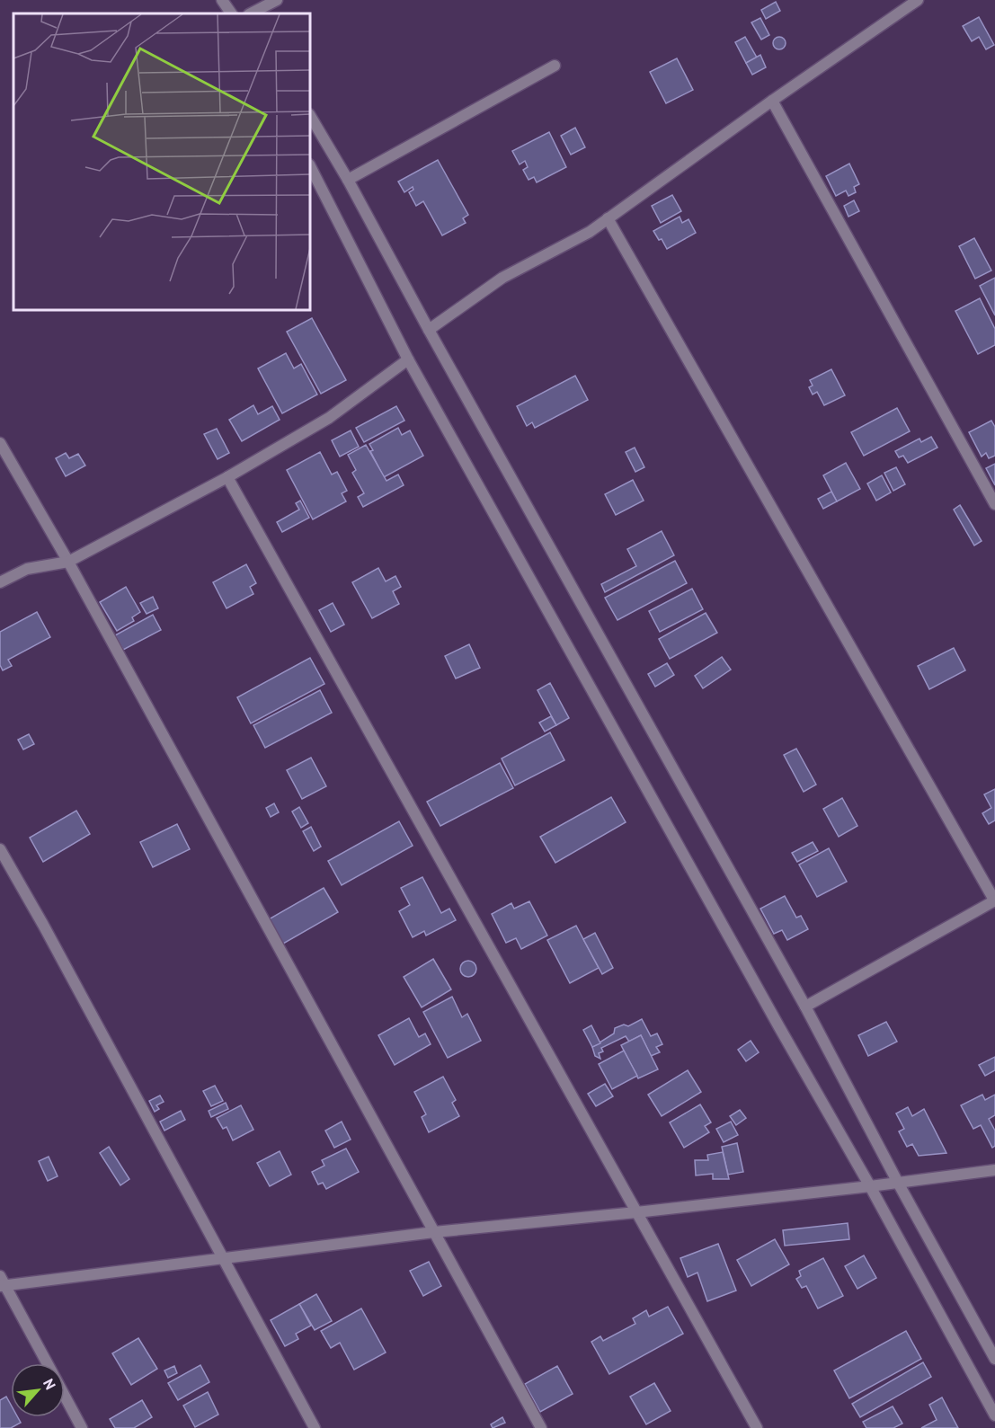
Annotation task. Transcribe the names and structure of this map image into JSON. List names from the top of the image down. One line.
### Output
{"north":"top right"}
